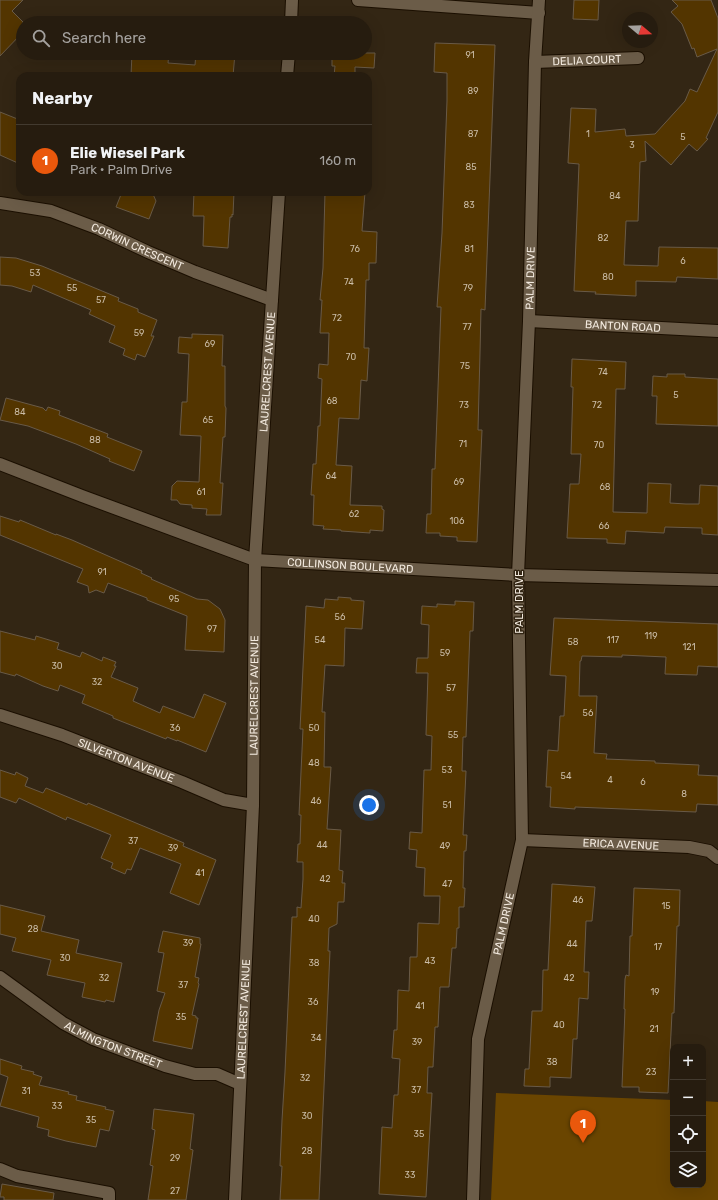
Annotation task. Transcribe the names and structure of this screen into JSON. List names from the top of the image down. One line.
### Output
{"streets":{"street":["DELIA COURT","CORWIN CRESCENT","PALM DRIVE","BANTON ROAD","LAURELCREST AVENUE","COLLINSON BOULEVARD","SILVERTON AVENUE","ERICA AVENUE","ALMINGTON STREET"]},"crossings":[["DELIA COURT","PALM DRIVE"],["CORWIN CRESCENT","LAURELCREST AVENUE"],["PALM DRIVE","BANTON ROAD"],["PALM DRIVE","COLLINSON BOULEVARD"],["PALM DRIVE","ERICA AVENUE"],["LAURELCREST AVENUE","COLLINSON BOULEVARD"],["LAURELCREST AVENUE","SILVERTON AVENUE"],["LAURELCREST AVENUE","ALMINGTON STREET"]],"house_numbers":["91","89","87","1","5","3","85","84","83","82","76","81","6","53","80","74","55","79","57","72","77","59","69","70","75","74","5","68","73","72","84","65","88","71","70","64","69","68","61","62","106","66","91","95","56","97","119","54","117","58","121","59","30","32","57","56","36","50","55","48","53","54","4","6","8","46","51","37","44","49","39","41","42","47","46","15","40","28","39","44","17","30","43","38","32","42","37","19","36","41","35","40","21","34","39","38","23","32","37","31","33","30","35","35","28","29","33","27"],"north":"right","page":{"search":"Search here","heading":"Nearby","list":[{"mark":"1","name":"Elie Wiesel Park","note":"Park · Palm Drive","value":"160 m"}],"map_buttons":["+","−"],"pins":"1"}}
